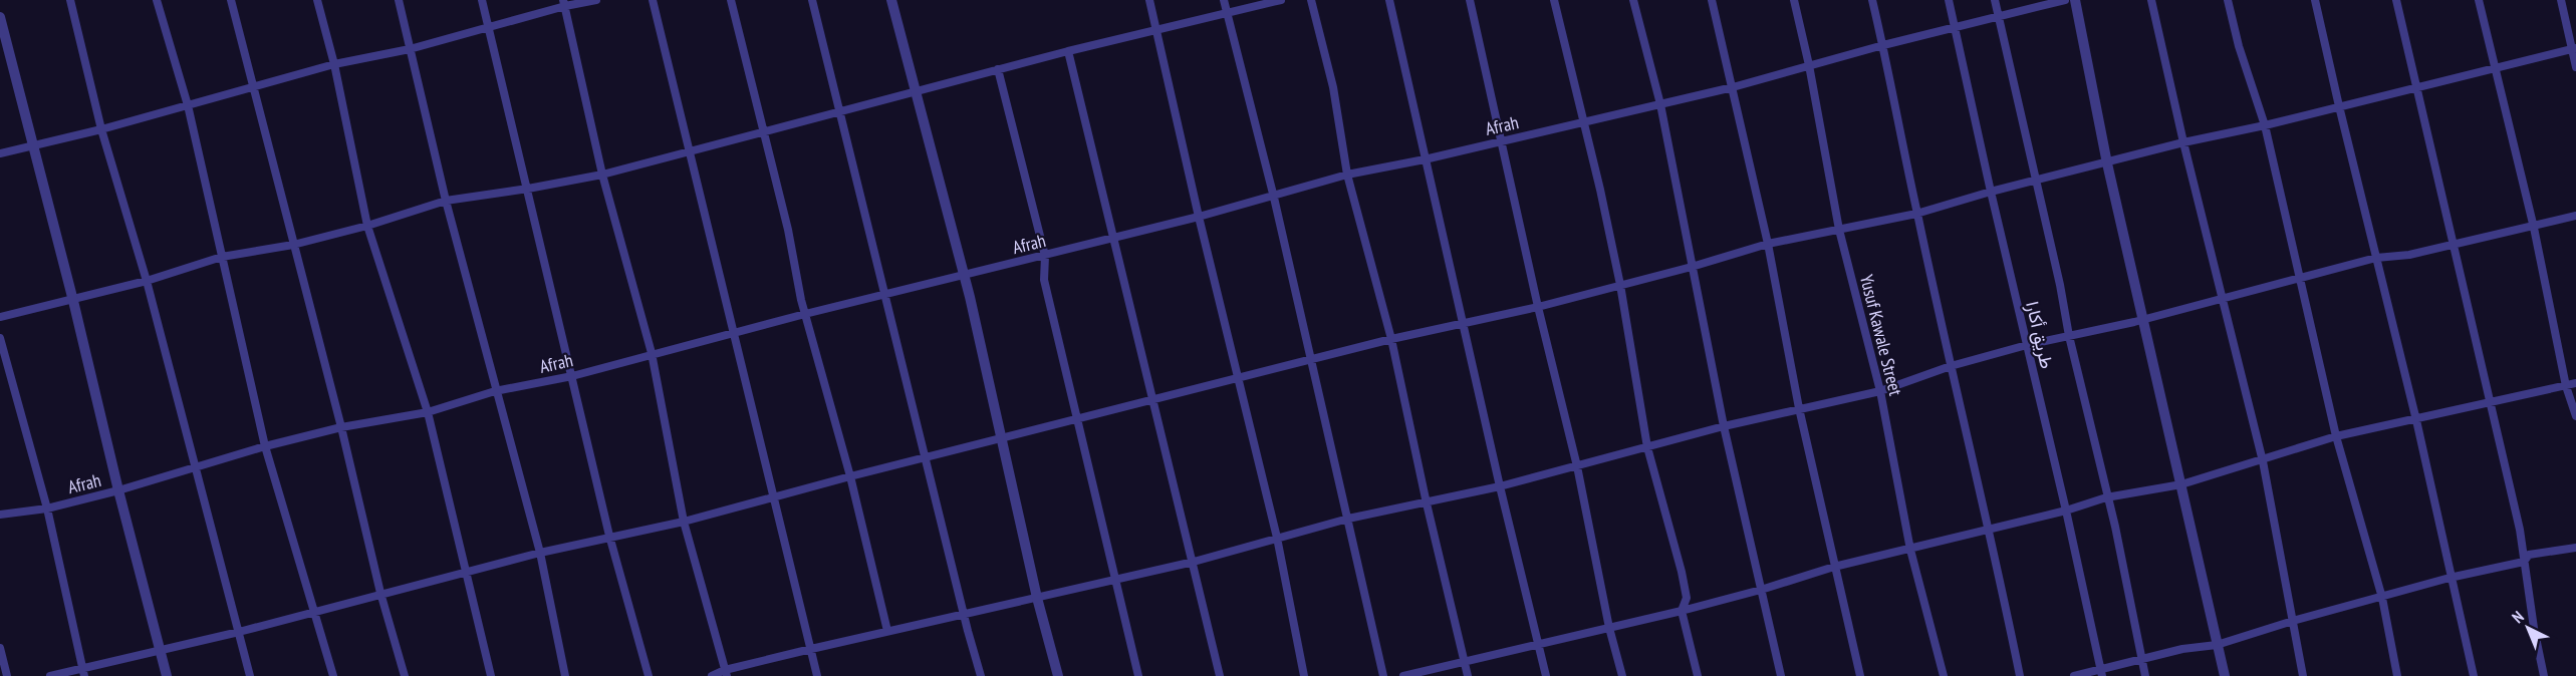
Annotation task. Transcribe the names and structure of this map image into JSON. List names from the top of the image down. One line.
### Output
{"streets":{"street":["Afrah","Yusuf Kawale Street","طريق أكارا"]},"crossings":[["Afrah","Yusuf Kawale Street"],["Afrah","طريق أكارا"]],"north":"top left"}
